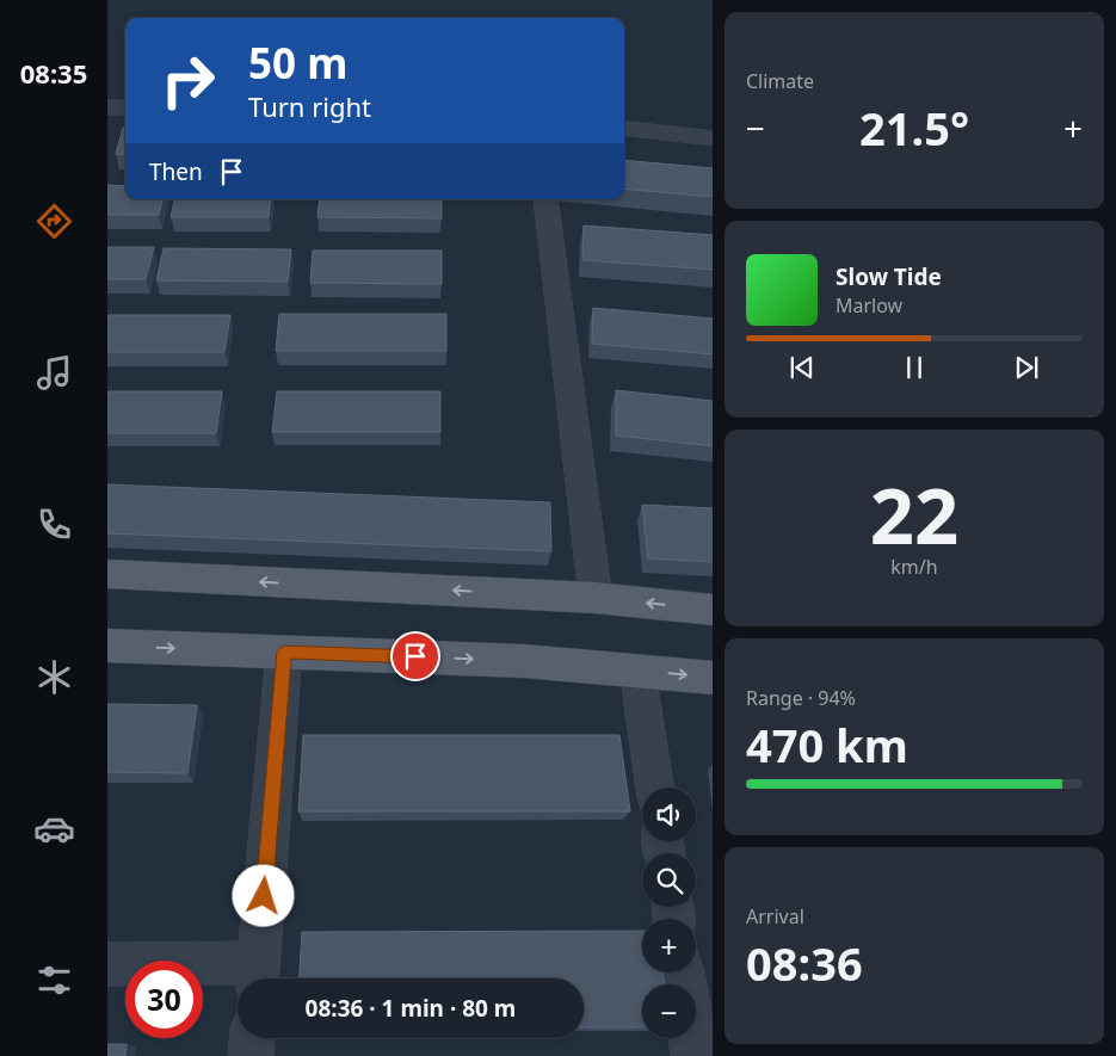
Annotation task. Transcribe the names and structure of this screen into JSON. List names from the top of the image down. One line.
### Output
{"page":{"tabs":"08:35","tile":["Climate",["22","km/h"],["Range · 94%","470 km"],["Arrival","08:36"]],"turn":["50 m","Turn right"],"heat":["−","21.5°","+"],"then":"Then","song":["Slow Tide","Marlow"],"map_buttons":["+","−"],"limit":"30","trip":"08:36 · 1 min · 80 m"}}
